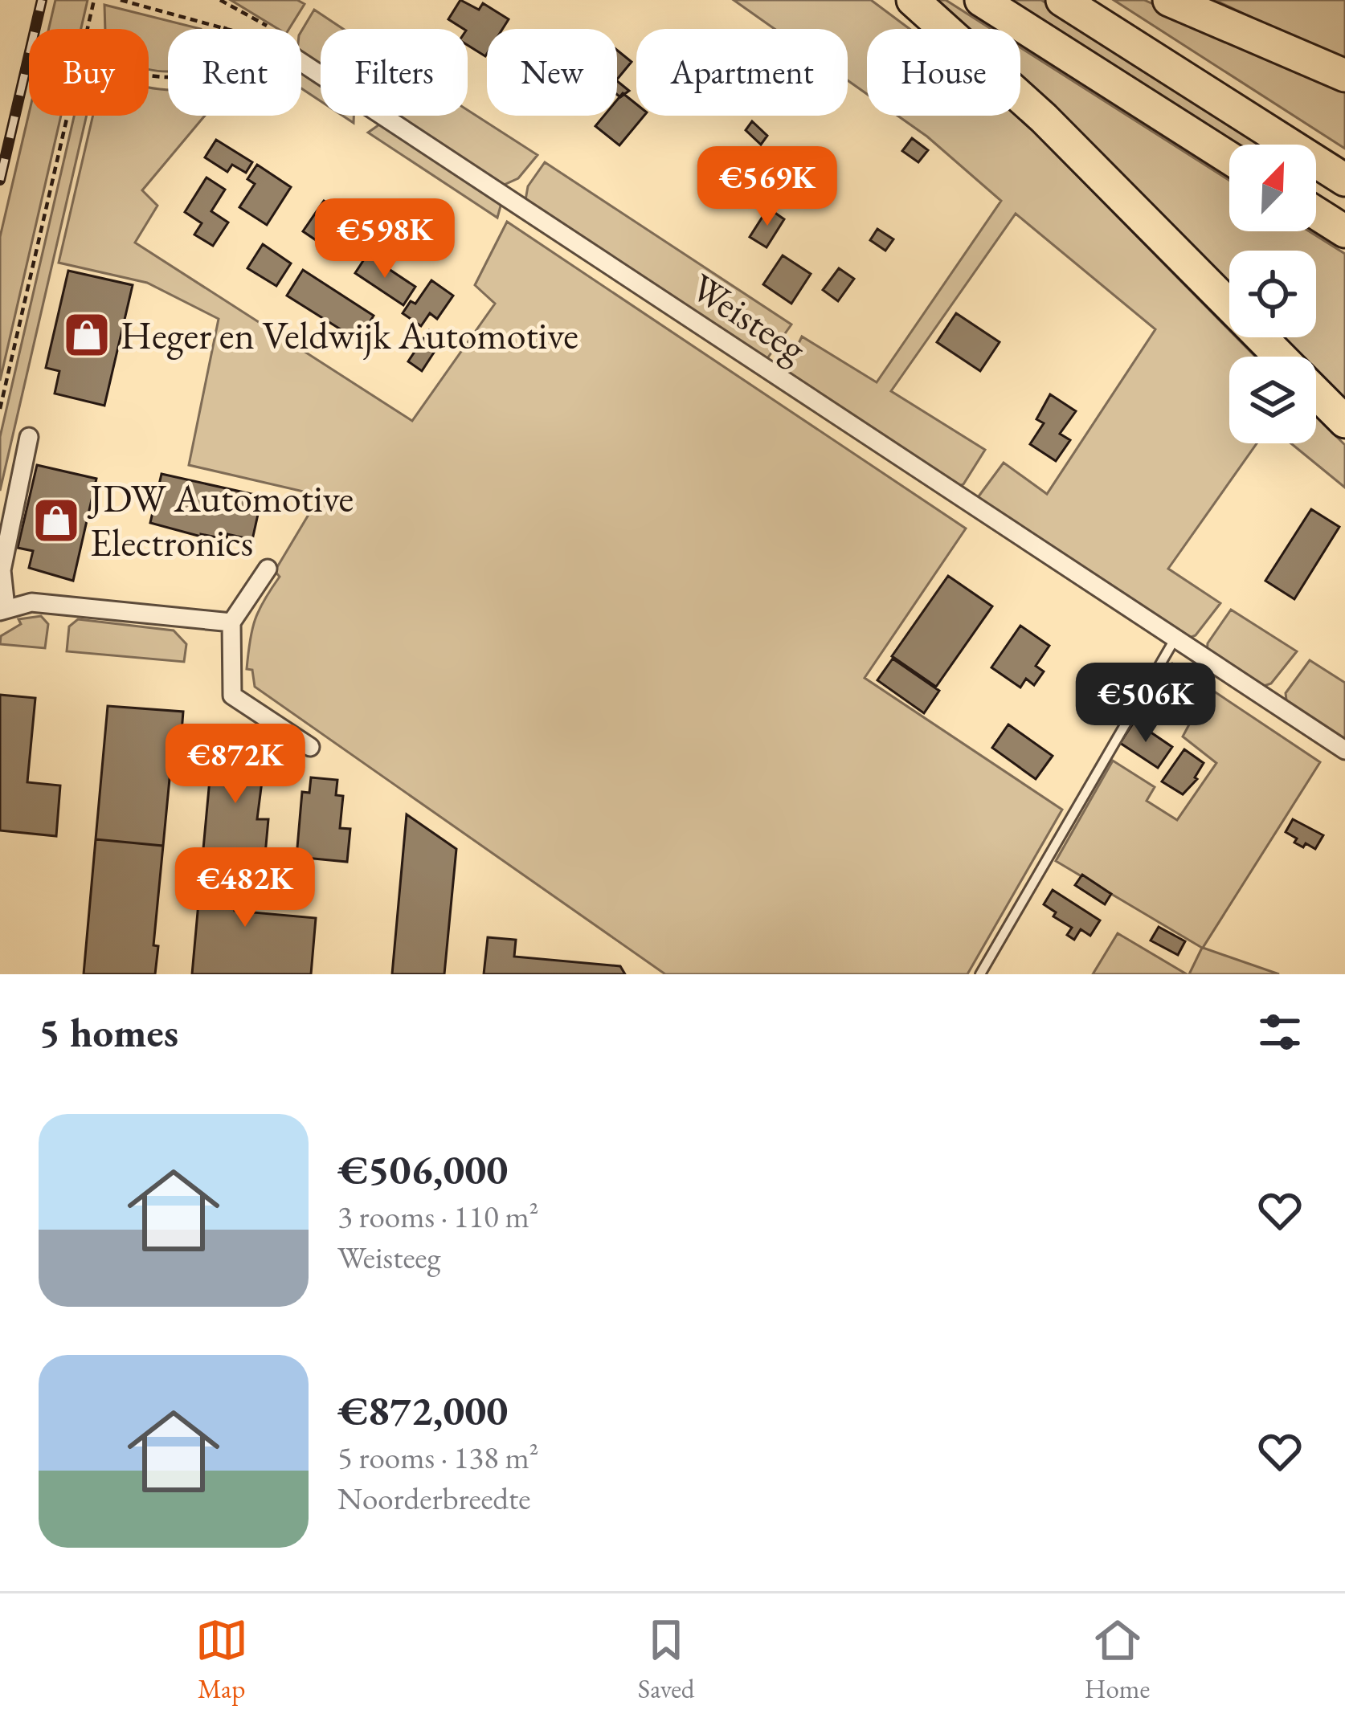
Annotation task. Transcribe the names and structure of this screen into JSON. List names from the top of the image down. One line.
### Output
{"streets":{"street":["Weisteeg"]},"places":{"shop":["Heger en Veldwijk Automotive","JDW Automotive Electronics"]},"north":"top right","page":{"chip":["Buy","Rent","Filters","New","Apartment","House"],"price":["€569K","€598K","€506K","€872K","€482K"],"heading":"5 homes","list":[{"name":"€506,000","note":"3 rooms · 110 m² · Weisteeg"},{"name":"€872,000","note":"5 rooms · 138 m² · Noorderbreedte"}],"tabs":["Map","Saved","Home"]}}
